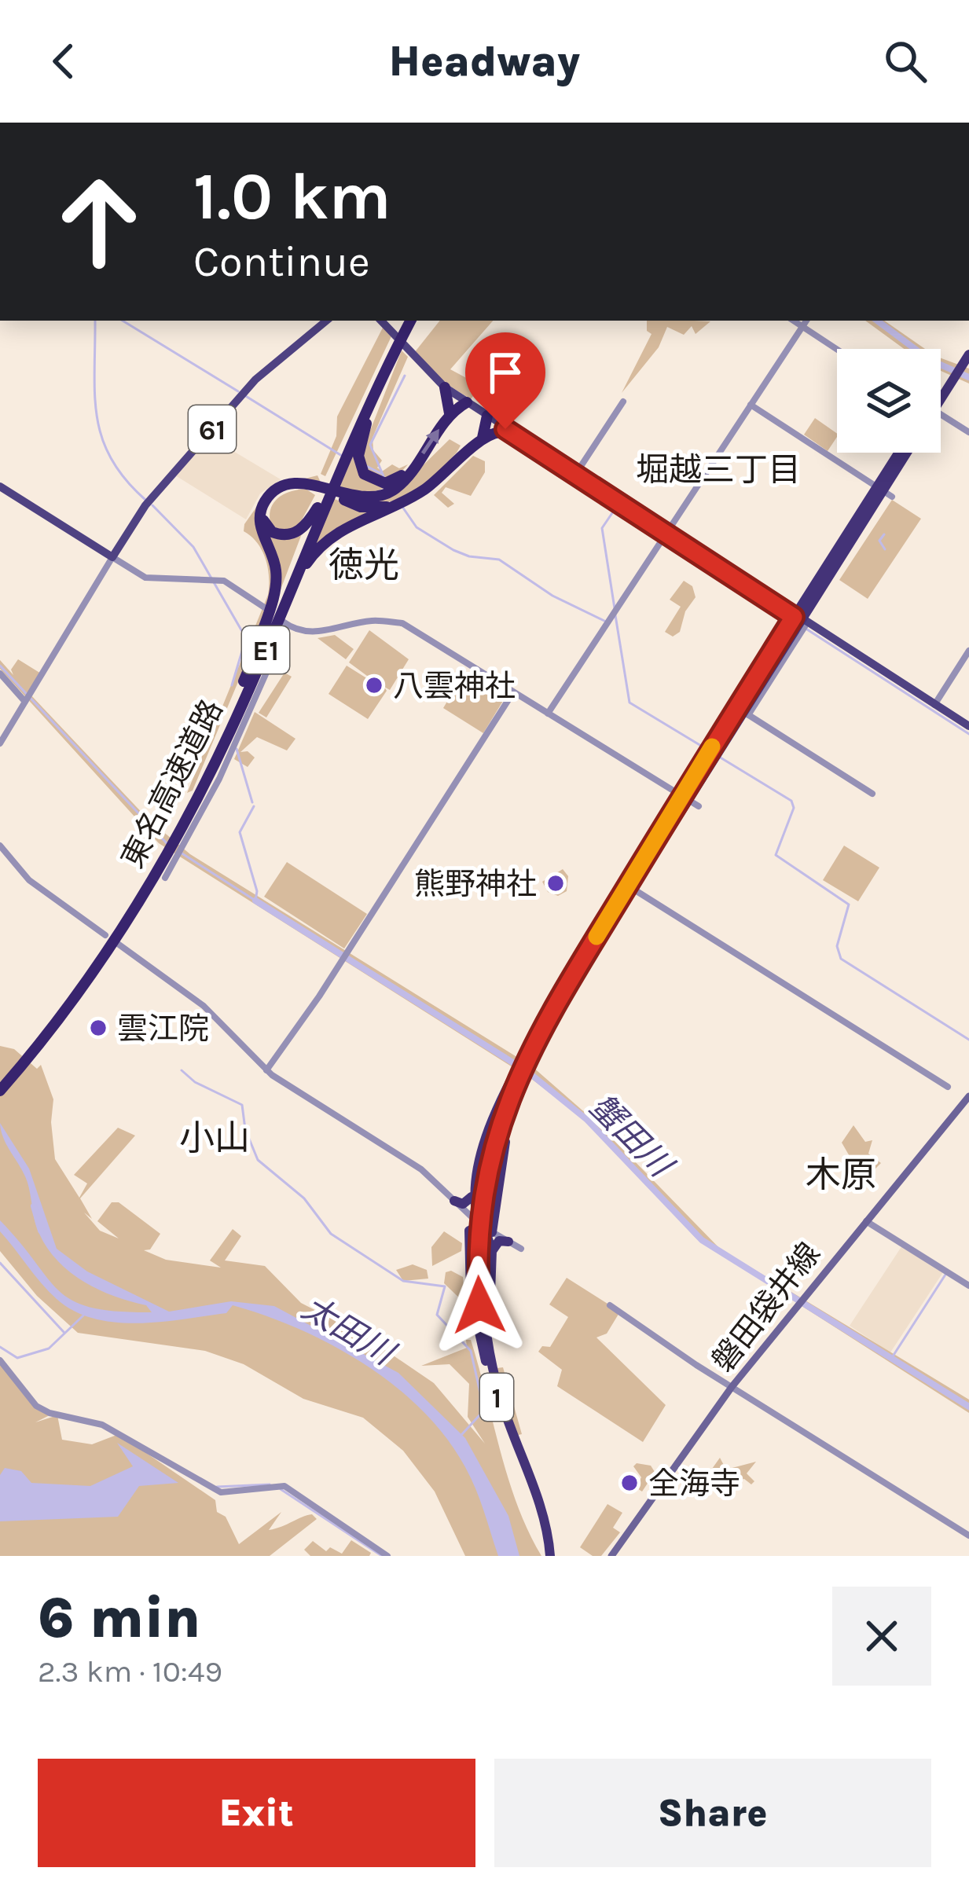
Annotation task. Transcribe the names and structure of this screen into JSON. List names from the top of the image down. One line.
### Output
{"streets":{"highway":["E1","東名高速道路","1"],"main road":["61","磐田袋井線"]},"districts":["堀越三丁目","徳光","小山","木原"],"water":["蟹田川","太田川"],"places":["八雲神社","熊野神社","雲江院","全海寺"],"page":{"header":"Headway","turn":["1.0 km","Continue"],"heading":["6 min","2.3 km · 10:49"],"buttons":["Exit","Share"]}}
